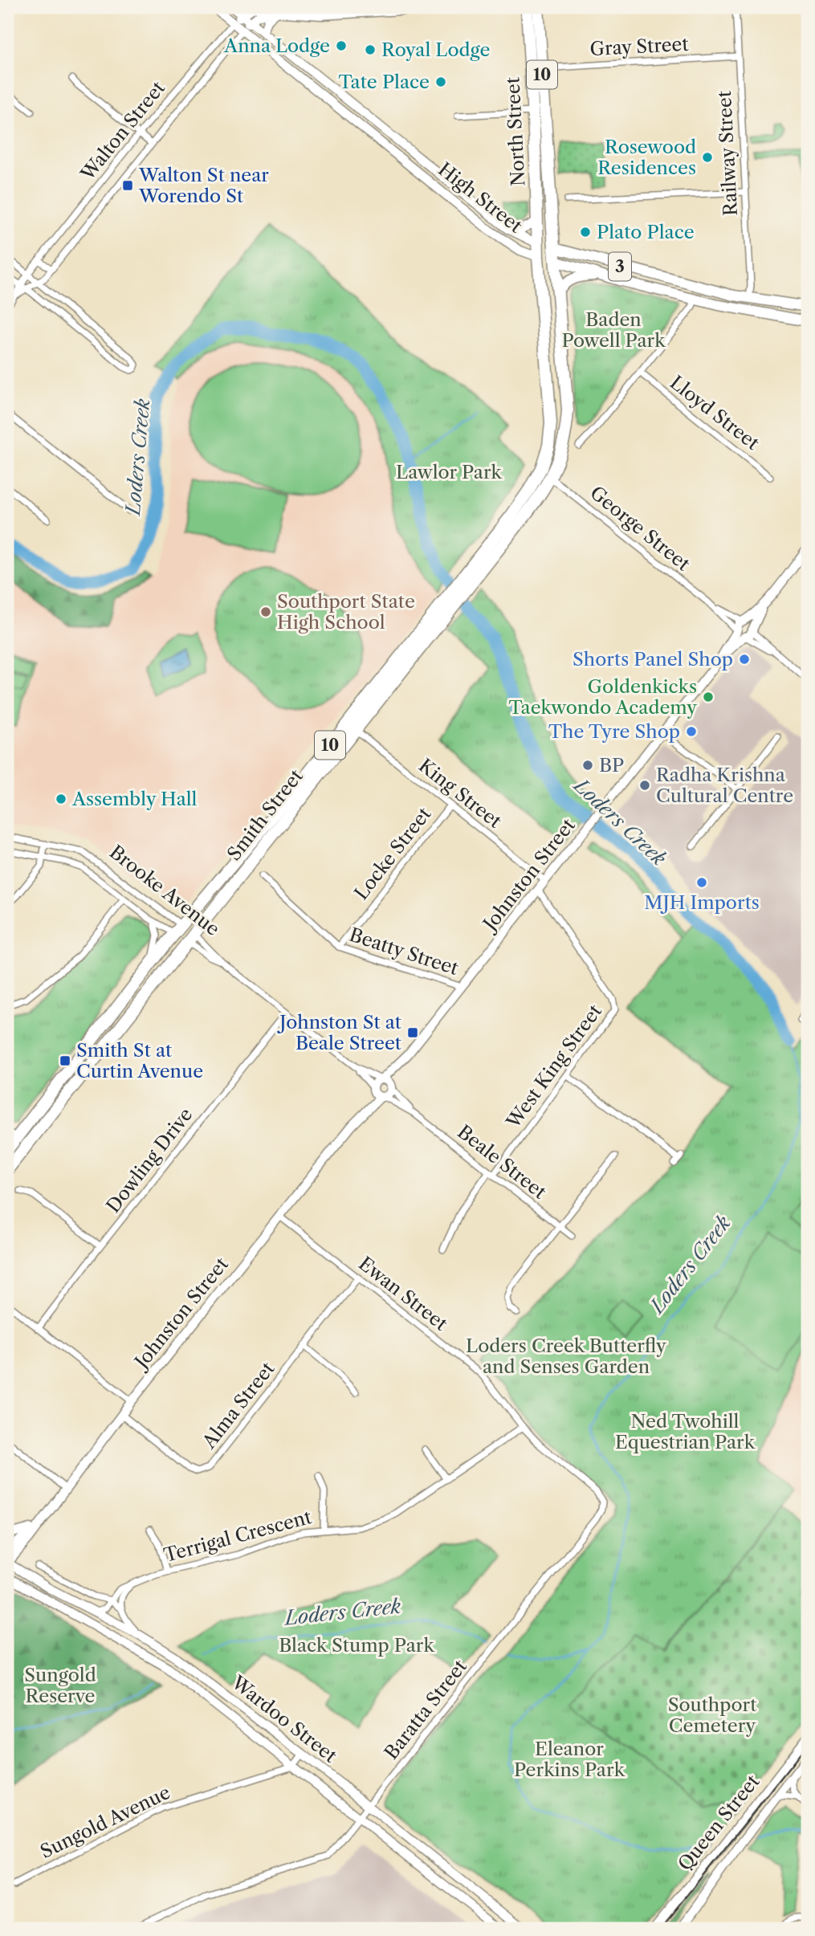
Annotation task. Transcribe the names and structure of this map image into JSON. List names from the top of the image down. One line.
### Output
{"streets":{"highway":["10","North Street","High Street","3","Smith Street","Brooke Avenue"],"main road":["Johnston Street","Wardoo Street","Queen Street"],"street":["Gray Street","Walton Street","Railway Street","Lloyd Street","George Street","King Street","Locke Street","Beatty Street","West King Street","Dowling Drive","Beale Street","Ewan Street","Alma Street","Terrigal Crescent","Baratta Street","Sungold Avenue"]},"crossings":[["Gray Street","North Street"],["Gray Street","Railway Street"],["Walton Street","High Street"],["North Street","High Street"],["North Street","Smith Street"],["Railway Street","High Street"],["George Street","Smith Street"],["George Street","Johnston Street"],["King Street","Smith Street"],["King Street","Locke Street"],["King Street","Johnston Street"],["Smith Street","Brooke Avenue"],["Locke Street","Beatty Street"],["Johnston Street","Beatty Street"],["Johnston Street","West King Street"],["Johnston Street","Beale Street"],["Johnston Street","Ewan Street"],["Johnston Street","Alma Street"],["Johnston Street","Wardoo Street"],["West King Street","Beale Street"],["Ewan Street","Alma Street"],["Ewan Street","Terrigal Crescent"],["Ewan Street","Baratta Street"],["Terrigal Crescent","Baratta Street"],["Terrigal Crescent","Wardoo Street"],["Baratta Street","Wardoo Street"],["Wardoo Street","Sungold Avenue"]],"water":["Loders Creek"],"parks":["Baden Powell Park","Lawlor Park","Loders Creek Butterfly and Senses Garden","Ned Twohill Equestrian Park","Black Stump Park","Sungold Reserve","Southport Cemetery","Eleanor Perkins Park"],"places":{"other":["Anna Lodge","Royal Lodge","Tate Place","Rosewood Residences","Plato Place","Southport State High School","Shorts Panel Shop","Goldenkicks Taekwondo Academy","The Tyre Shop","BP","Radha Krishna Cultural Centre","Assembly Hall","MJH Imports"],"transit":["Walton St near Worendo St","Johnston St at Beale Street","Smith St at Curtin Avenue"]}}
